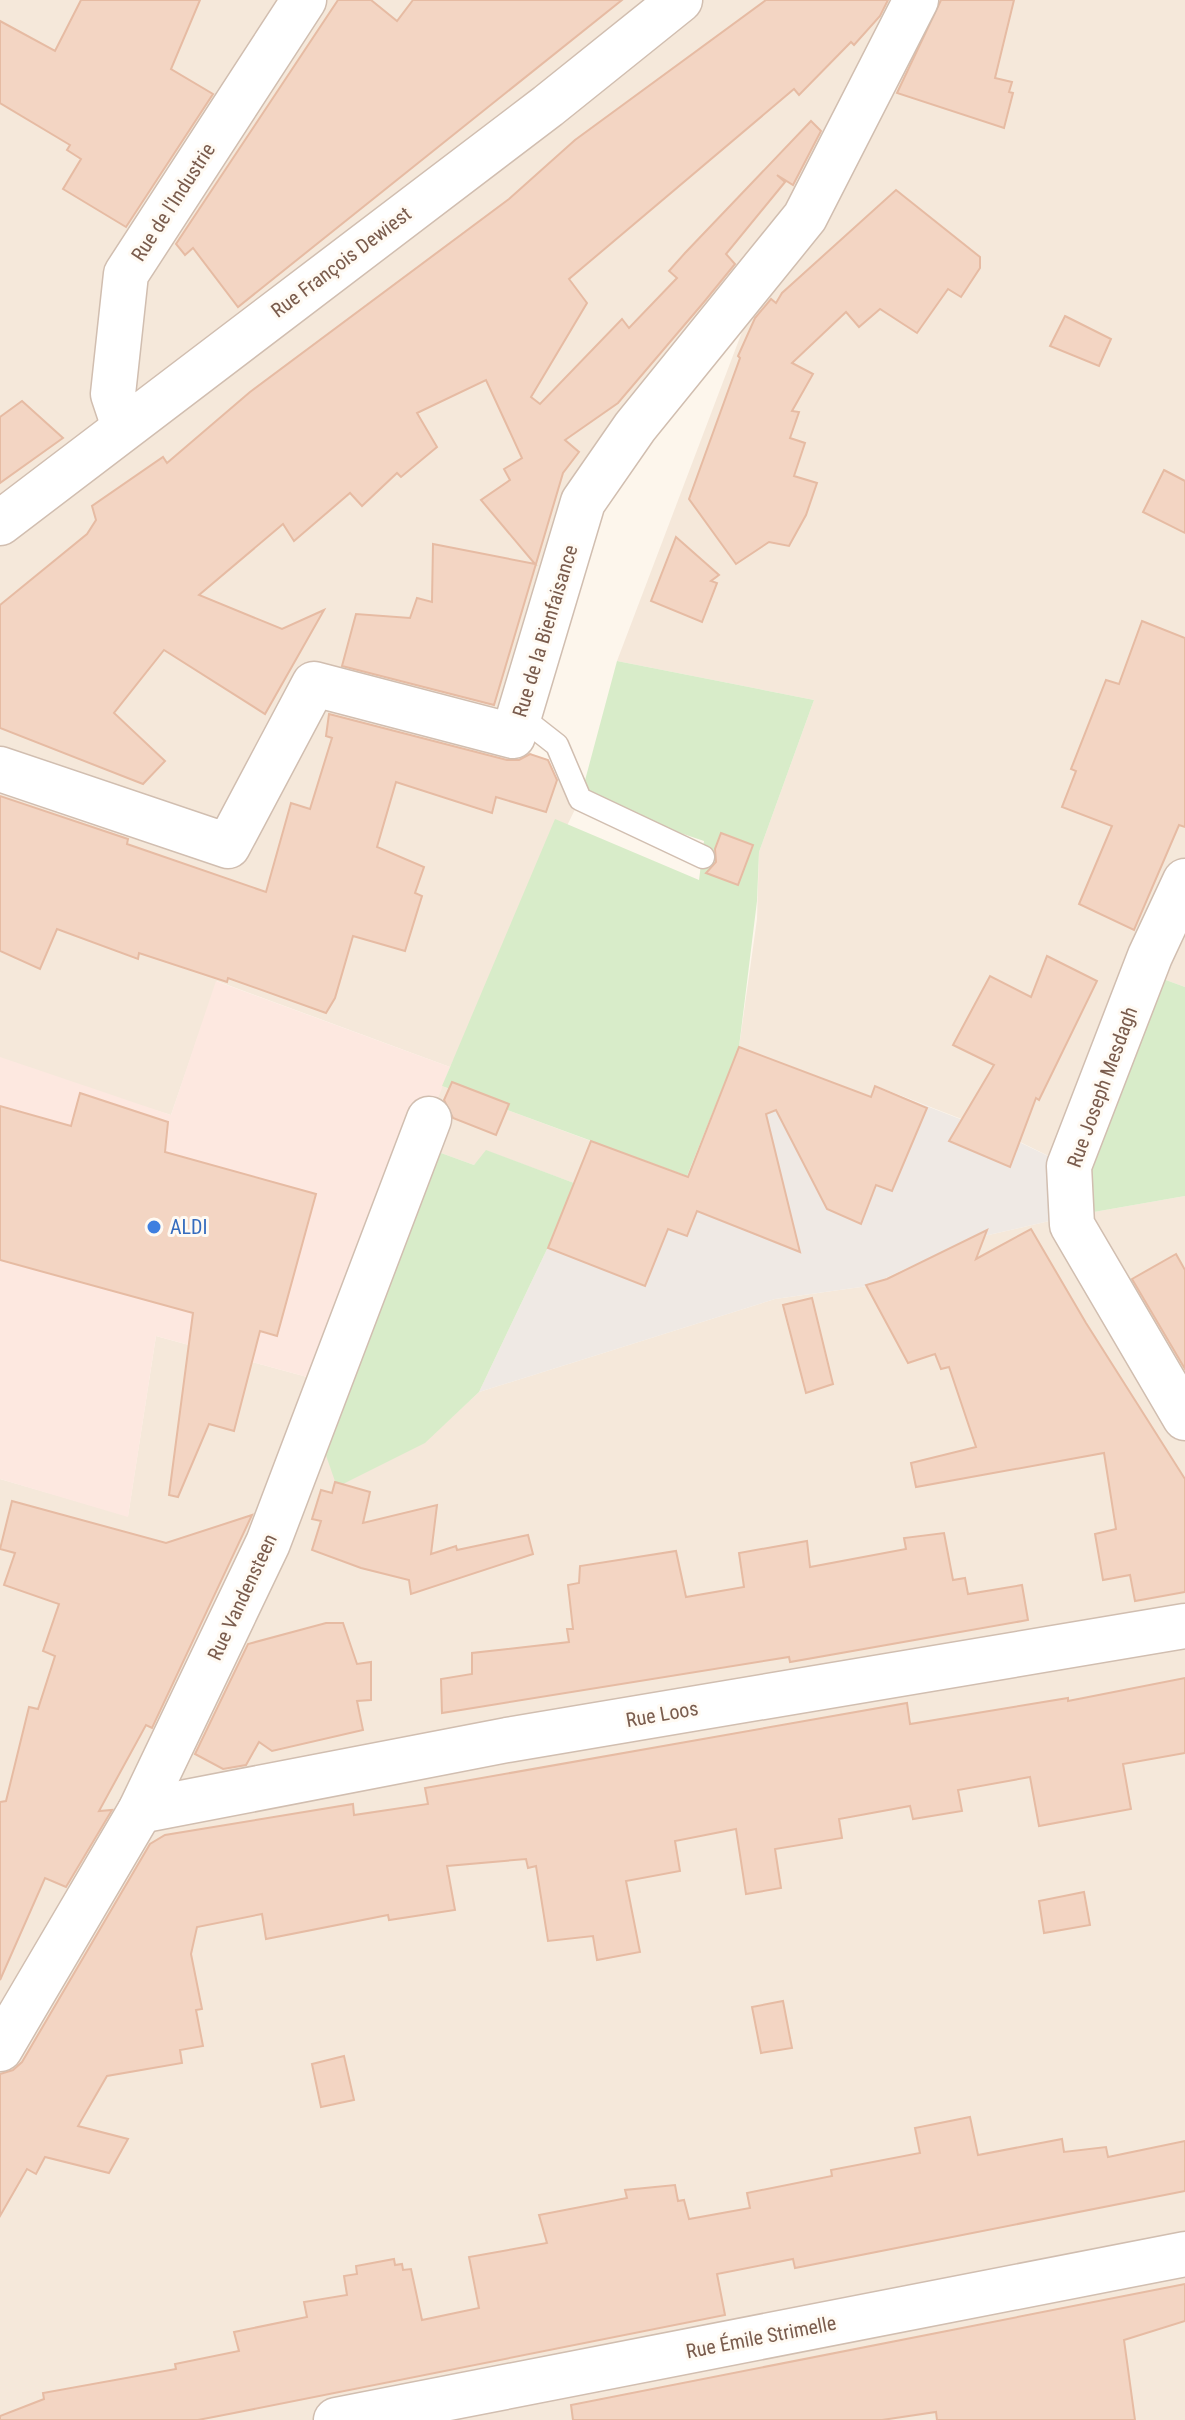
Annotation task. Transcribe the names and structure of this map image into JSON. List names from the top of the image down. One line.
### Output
{"streets":{"street":["Rue de l'Industrie","Rue François Dewiest","Rue de la Bienfaisance","Rue Joseph Mesdagh","Rue Vandensteen","Rue Loos","Rue Émile Strimelle"]},"crossings":[["Rue de l'Industrie","Rue François Dewiest"],["Rue Vandensteen","Rue Loos"]],"places":["ALDI"]}
